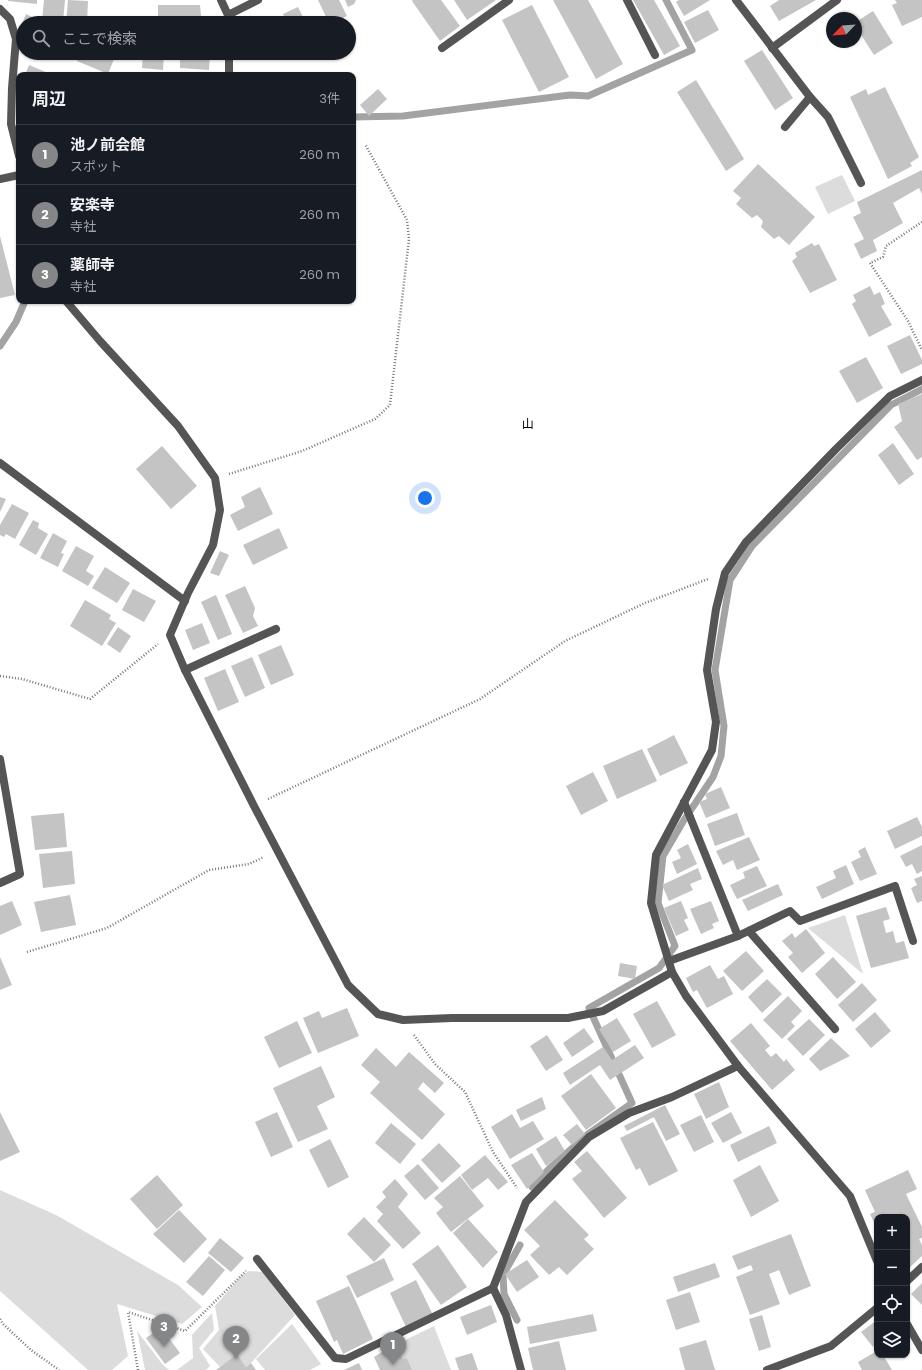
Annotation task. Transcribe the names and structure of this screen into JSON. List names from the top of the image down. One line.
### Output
{"districts":["山"],"north":"bottom left","page":{"search":"ここで検索","heading":["周辺","3件"],"list":[{"mark":"1","name":"池ノ前会館","note":"スポット","value":"260 m"},{"mark":"2","name":"安楽寺","note":"寺社","value":"260 m"},{"mark":"3","name":"薬師寺","note":"寺社","value":"260 m"}],"map_buttons":["+","−"],"pins":["3","2","1"]}}
